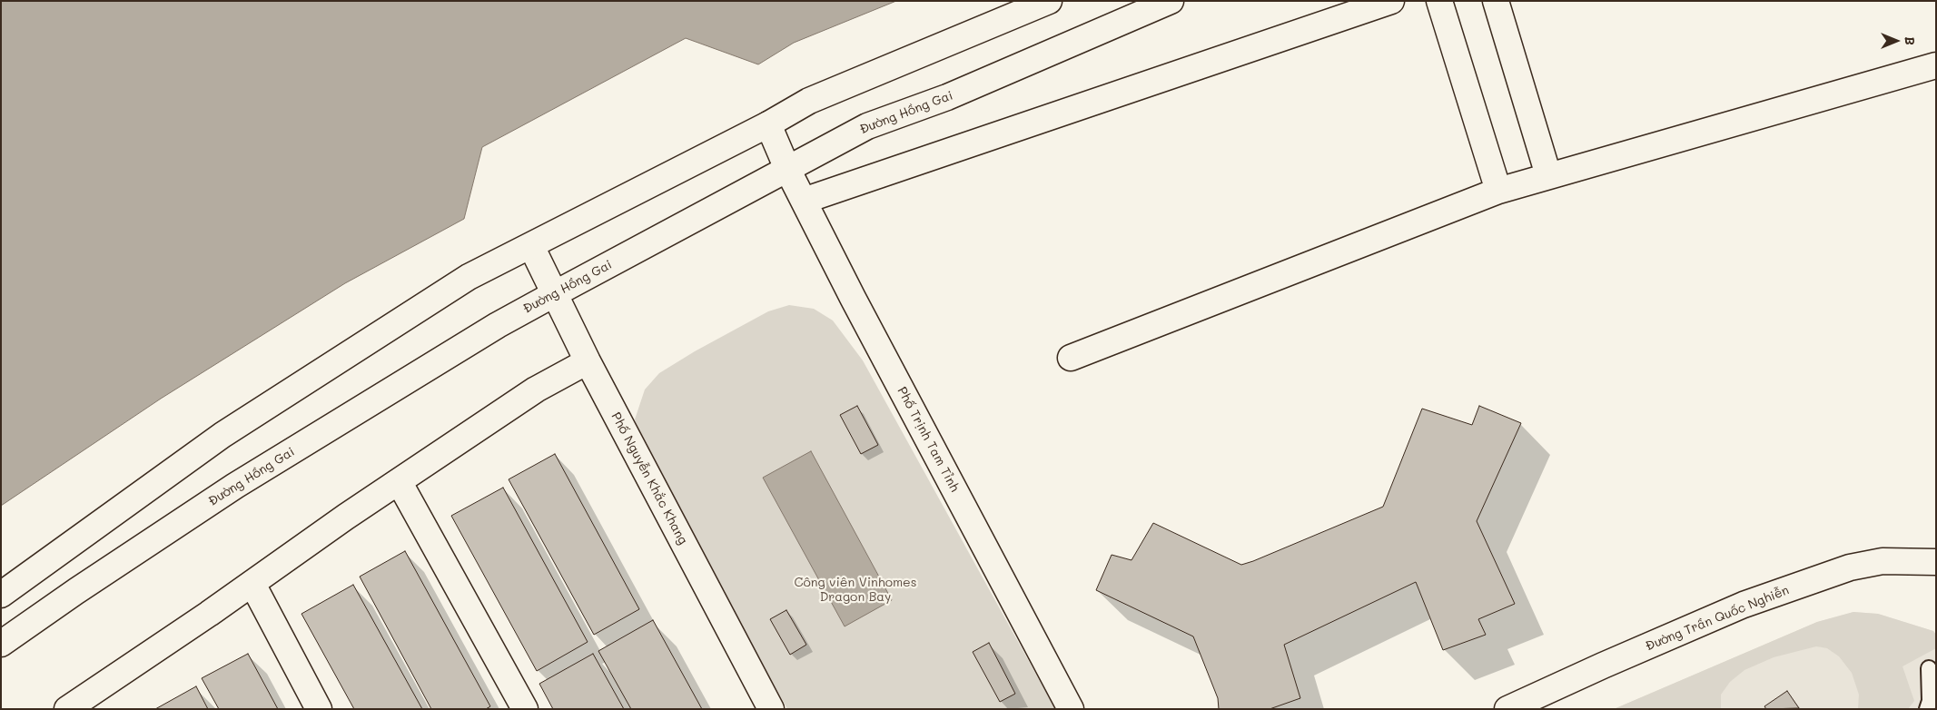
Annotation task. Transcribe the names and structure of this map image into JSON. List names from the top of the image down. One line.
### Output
{"streets":{"street":["Đường Hồng Gai","Phố Trịnh Tam Tỉnh","Phố Nguyễn Khắc Khang","Đường Trần Quốc Nghiễn"]},"crossings":[["Đường Hồng Gai","Phố Trịnh Tam Tỉnh"],["Đường Hồng Gai","Phố Nguyễn Khắc Khang"]],"parks":["Công viên Vinhomes Dragon Bay"],"north":"right"}
